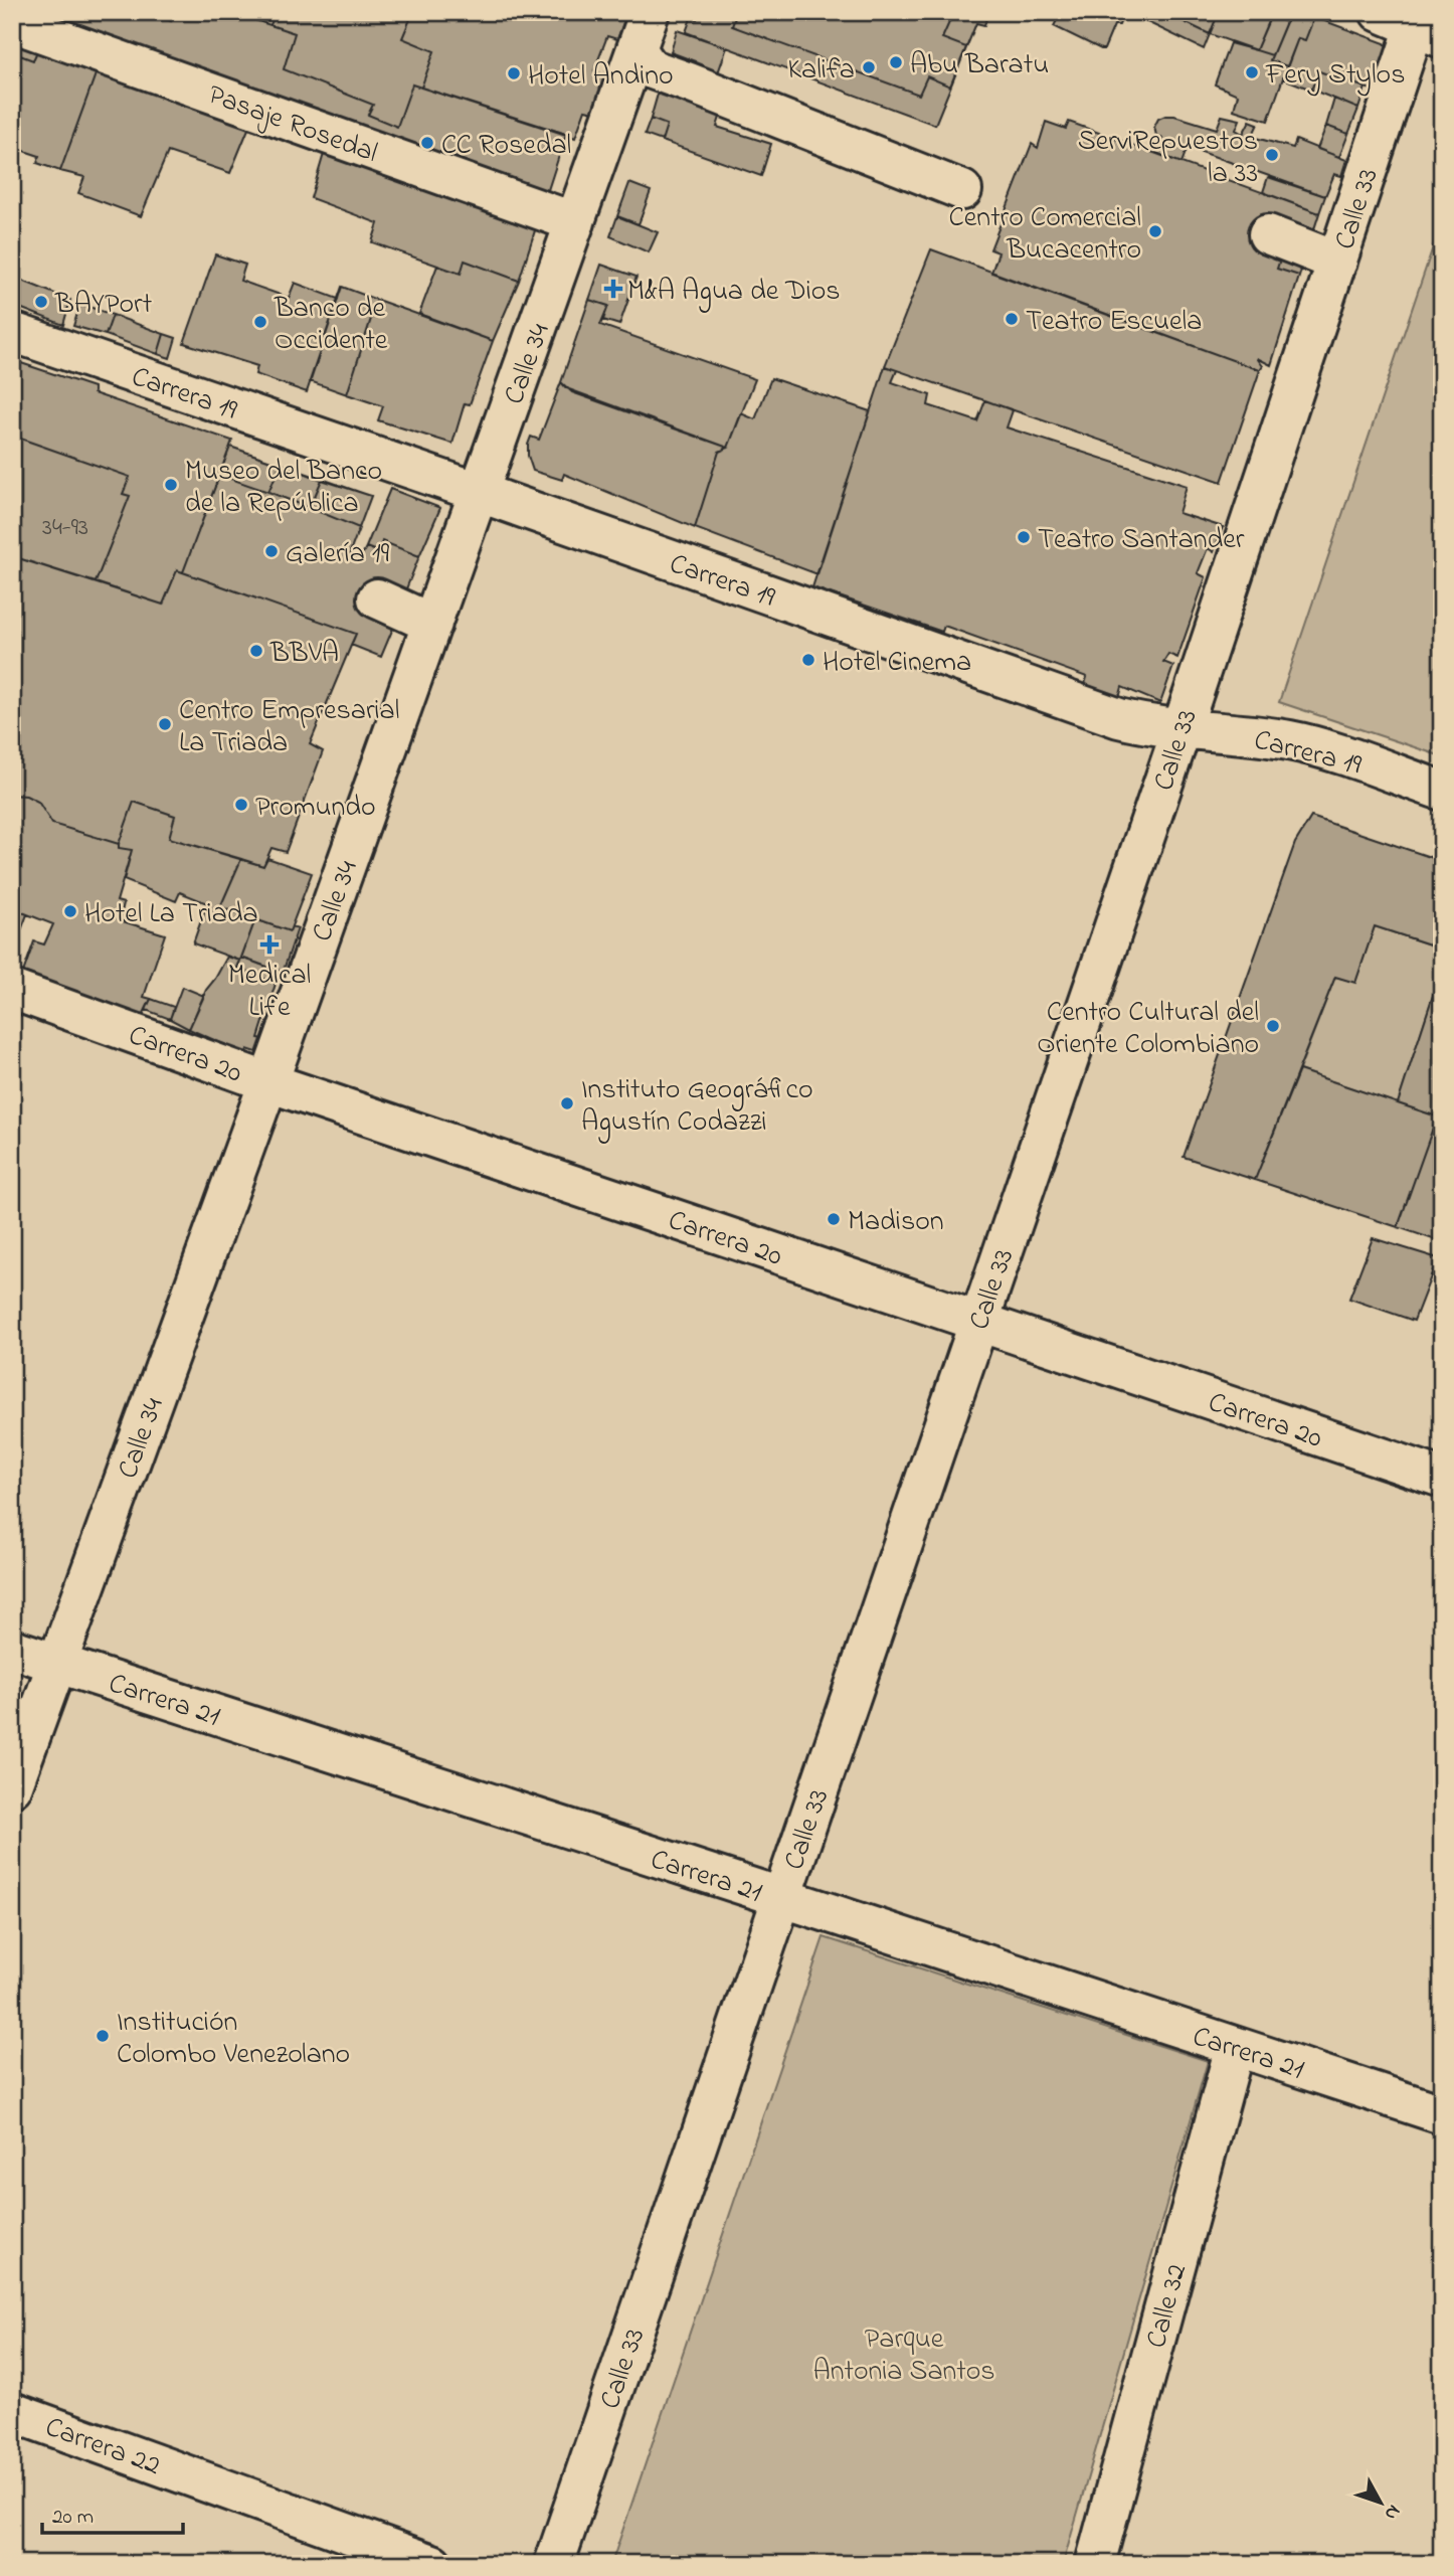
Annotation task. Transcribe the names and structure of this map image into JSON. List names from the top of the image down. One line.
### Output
{"streets":{"street":["Pasaje Rosedal","Calle 33","Calle 34","Carrera 19","Carrera 20","Carrera 21","Calle 32","Carrera 22"]},"crossings":[["Pasaje Rosedal","Calle 34"],["Calle 33","Carrera 19"],["Calle 33","Carrera 20"],["Calle 33","Carrera 21"],["Calle 34","Carrera 19"],["Calle 34","Carrera 20"],["Calle 34","Carrera 21"],["Carrera 21","Calle 32"]],"parks":["Parque Antonia Santos"],"places":{"other":["Abu Baratu","Kalifa","Fery Stylos","Hotel Andino","CC Rosedal","ServiRepuestos la 33","Centro Comercial Bucacentro","BAYPort","Teatro Escuela","Banco de Occidente","Museo del Banco de la República","Teatro Santander","Galería 19","BBVA","Hotel Cinema","Centro Empresarial La Triada","Promundo","Hotel La Triada","Centro Cultural del Oriente Colombiano","Instituto Geográfico Agustín Codazzi","Madison","Institución Colombo Venezolano"],"health":["M&A Agua de Dios","Medical Life"]},"house_numbers":["34-93"],"scale_bar":"20 m","north":"bottom right"}
